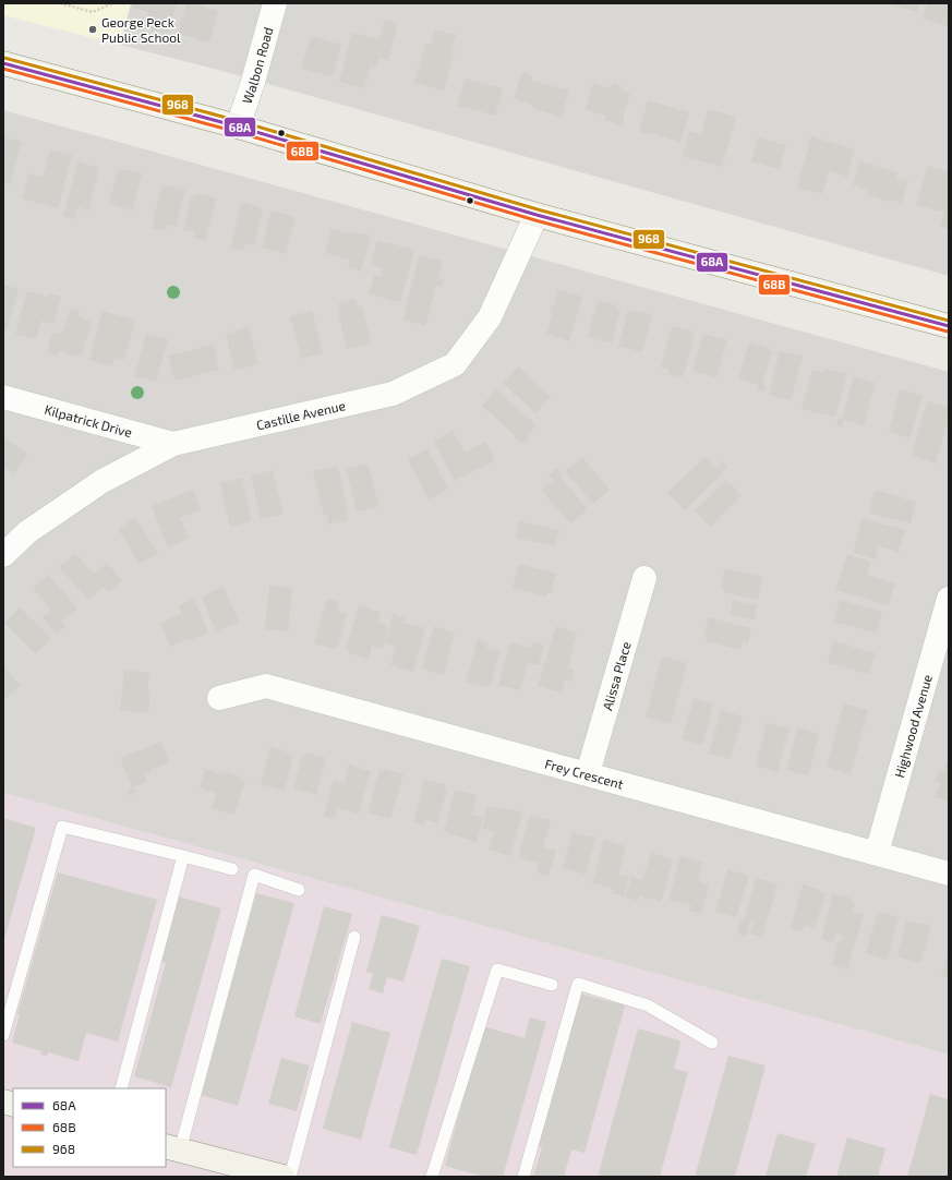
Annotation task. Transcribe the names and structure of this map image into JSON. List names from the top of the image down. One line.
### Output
{"streets":{"street":["Walbon Road","Castille Avenue","Kilpatrick Drive","Alissa Place","Highwood Avenue","Frey Crescent"]},"crossings":[["Castille Avenue","Kilpatrick Drive"],["Alissa Place","Frey Crescent"],["Highwood Avenue","Frey Crescent"]],"places":["George Peck Public School"],"lines":["transit line 968","transit line 68A","transit line 68B"],"legend":["68A","68B","968"]}
